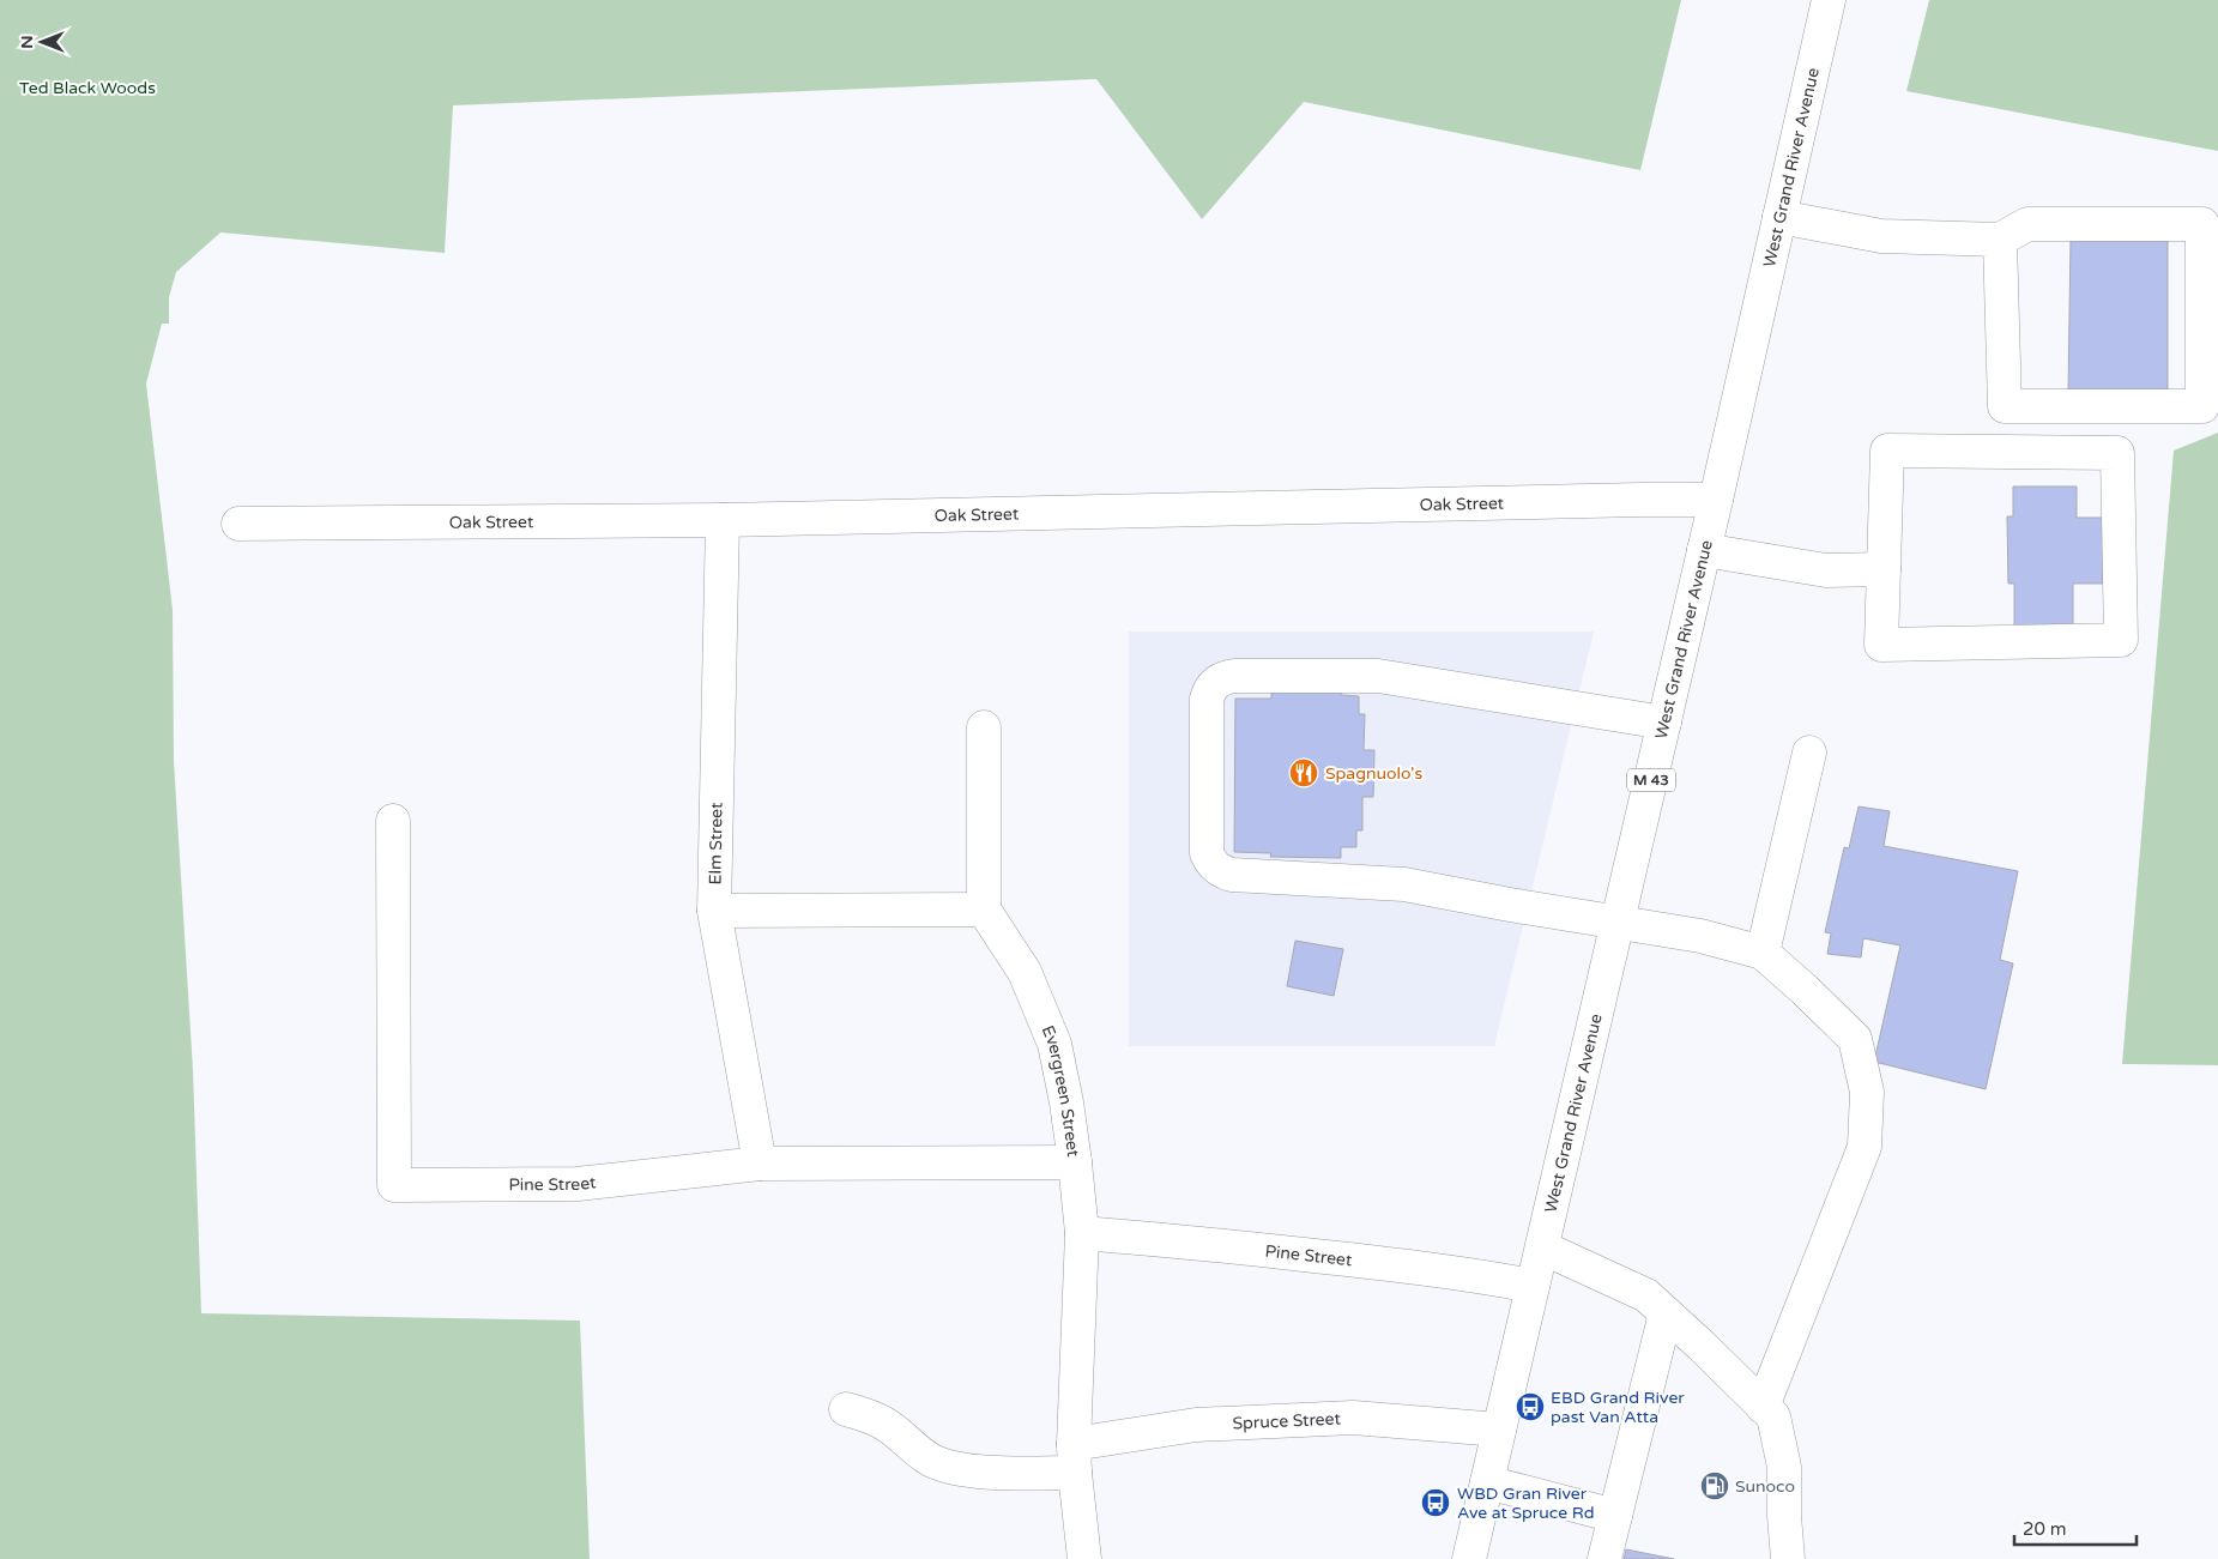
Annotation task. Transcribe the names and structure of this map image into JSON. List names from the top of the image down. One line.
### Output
{"streets":{"street":["West Grand River Avenue","Oak Street","M 43","Elm Street","Evergreen Street","Pine Street","Spruce Street"]},"crossings":[["West Grand River Avenue","Oak Street"],["West Grand River Avenue","Pine Street"],["West Grand River Avenue","Spruce Street"],["Oak Street","Elm Street"],["Elm Street","Pine Street"],["Evergreen Street","Pine Street"],["Evergreen Street","Spruce Street"]],"parks":["Ted Black Woods"],"places":{"restaurant":["Spagnuolo's"],"bus stop":["EBD Grand River past Van Atta","WBD Gran River Ave at Spruce Rd"],"fuel station":["Sunoco"]},"scale_bar":"20 m","north":"left"}
